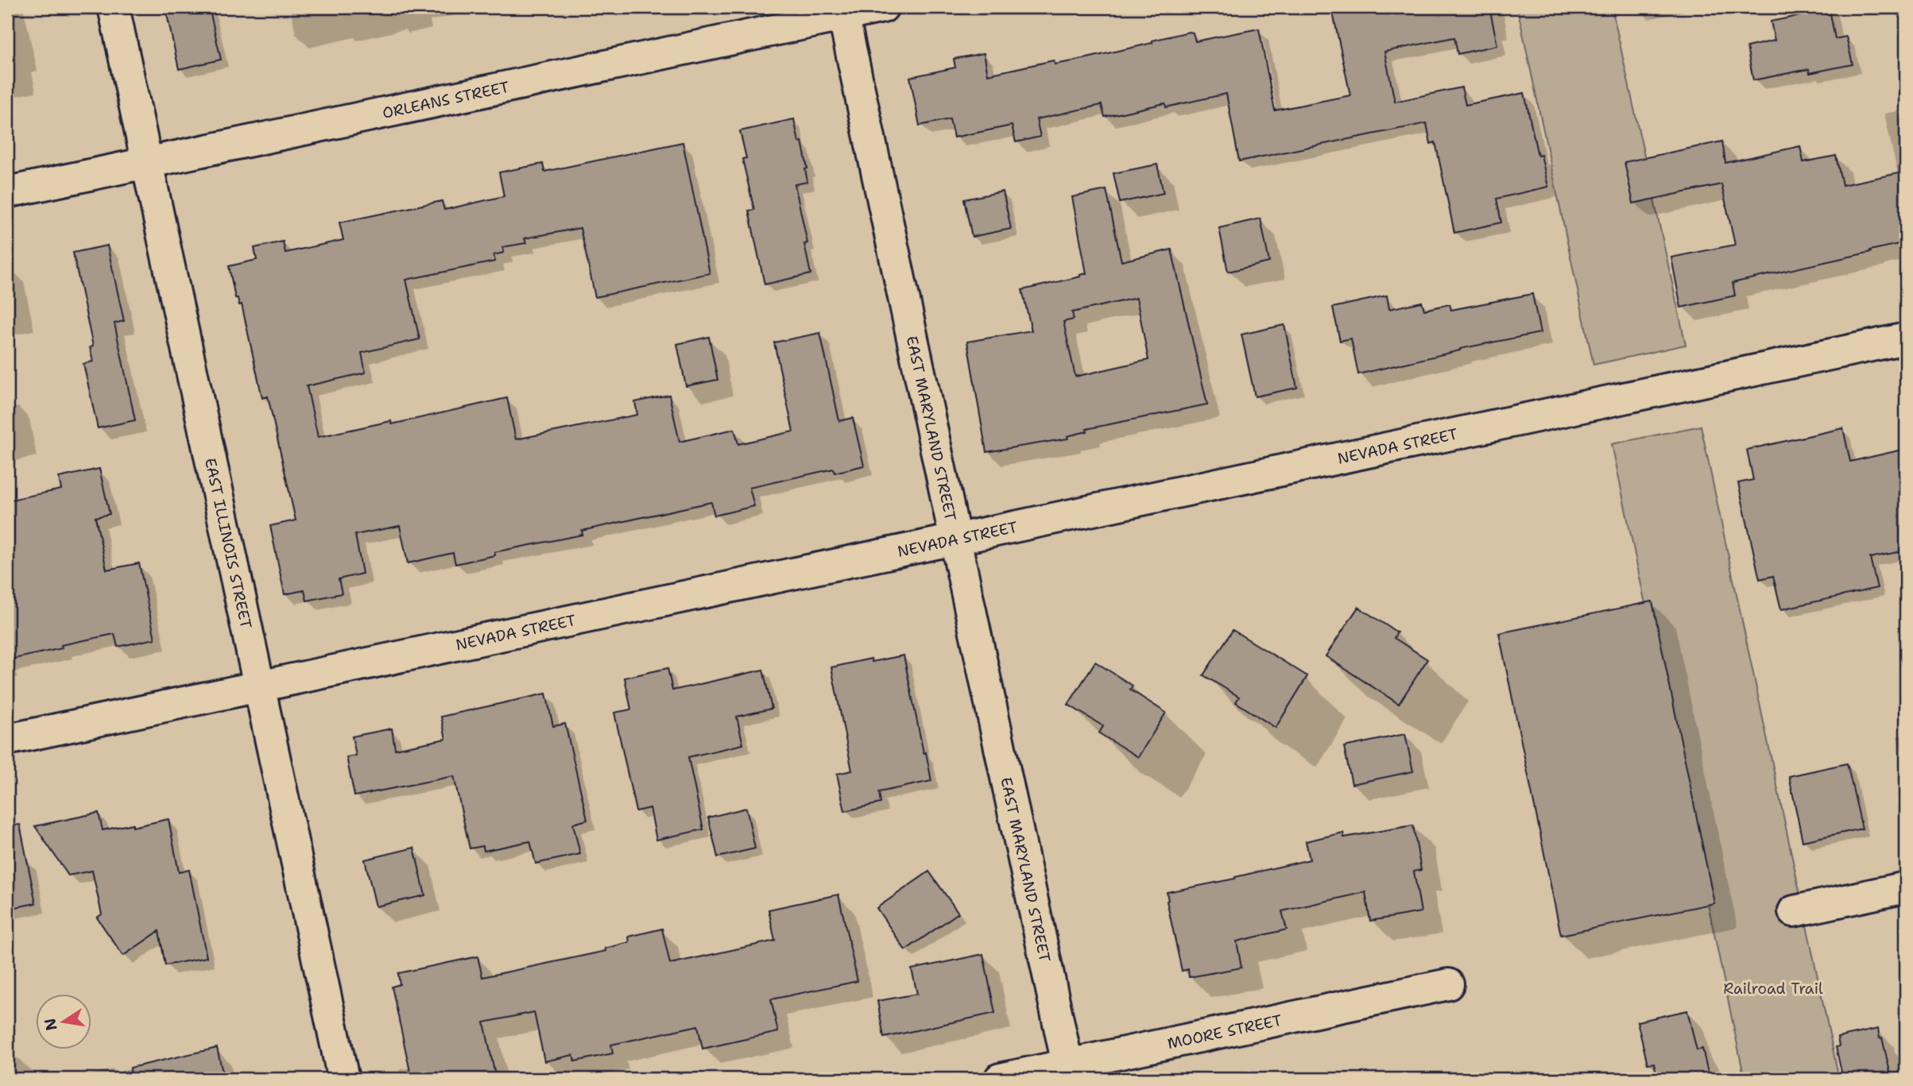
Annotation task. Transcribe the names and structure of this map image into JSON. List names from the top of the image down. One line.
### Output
{"streets":{"street":["ORLEANS STREET","EAST MARYLAND STREET","NEVADA STREET","EAST ILLINOIS STREET","MOORE STREET"]},"crossings":[["ORLEANS STREET","EAST MARYLAND STREET"],["ORLEANS STREET","EAST ILLINOIS STREET"],["EAST MARYLAND STREET","NEVADA STREET"],["EAST MARYLAND STREET","MOORE STREET"],["NEVADA STREET","EAST ILLINOIS STREET"]],"parks":["Railroad Trail"],"north":"left"}
